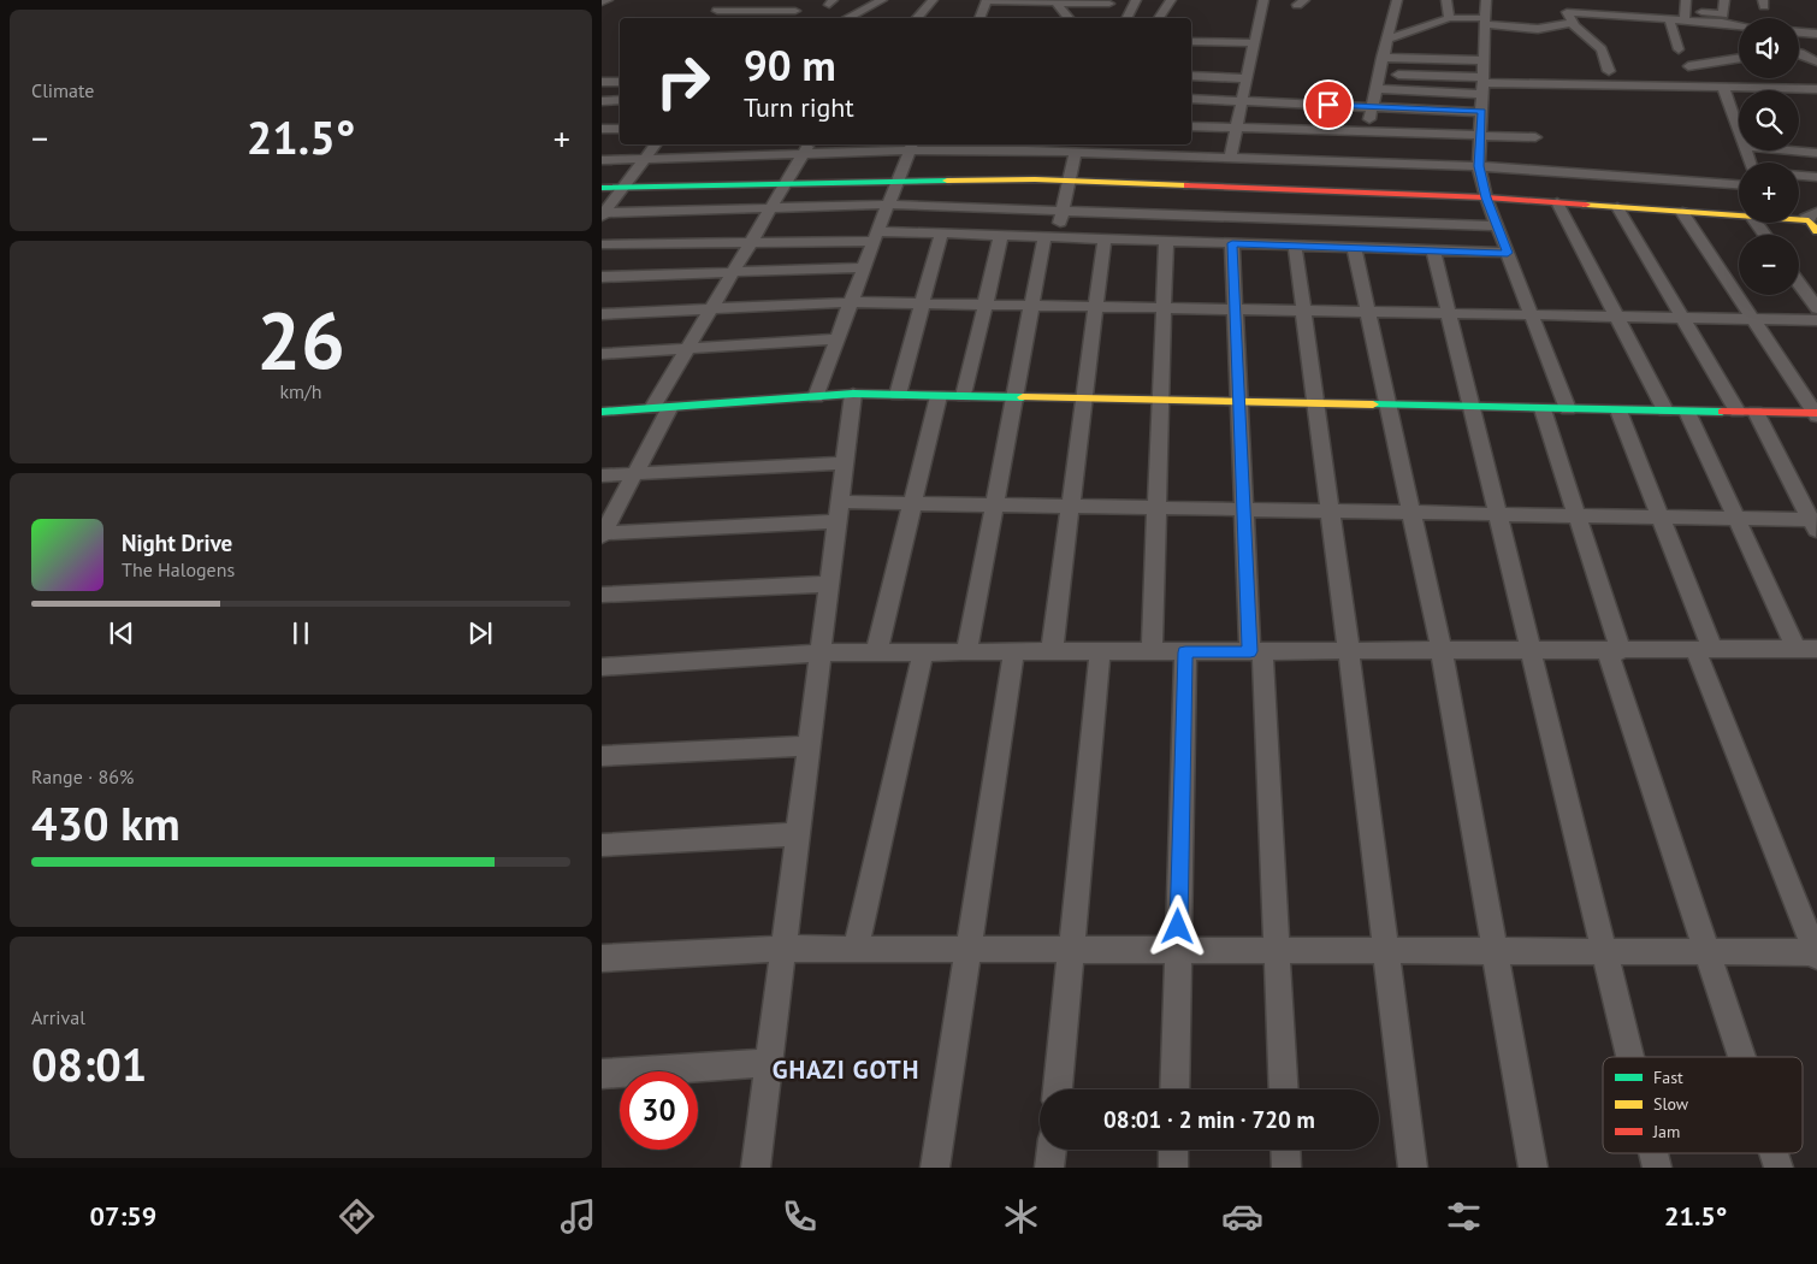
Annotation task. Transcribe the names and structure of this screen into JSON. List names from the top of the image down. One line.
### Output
{"districts":["GHAZI GOTH"],"legend":["Fast","Slow","Jam"],"page":{"tile":["Climate",["26","km/h"],["Range · 86%","430 km"],["Arrival","08:01"]],"map_buttons":["+","−"],"turn":["90 m","Turn right"],"heat":["−","21.5°","+"],"song":["Night Drive","The Halogens"],"limit":"30","trip":"08:01 · 2 min · 720 m","tabs":["07:59","21.5°"]}}
